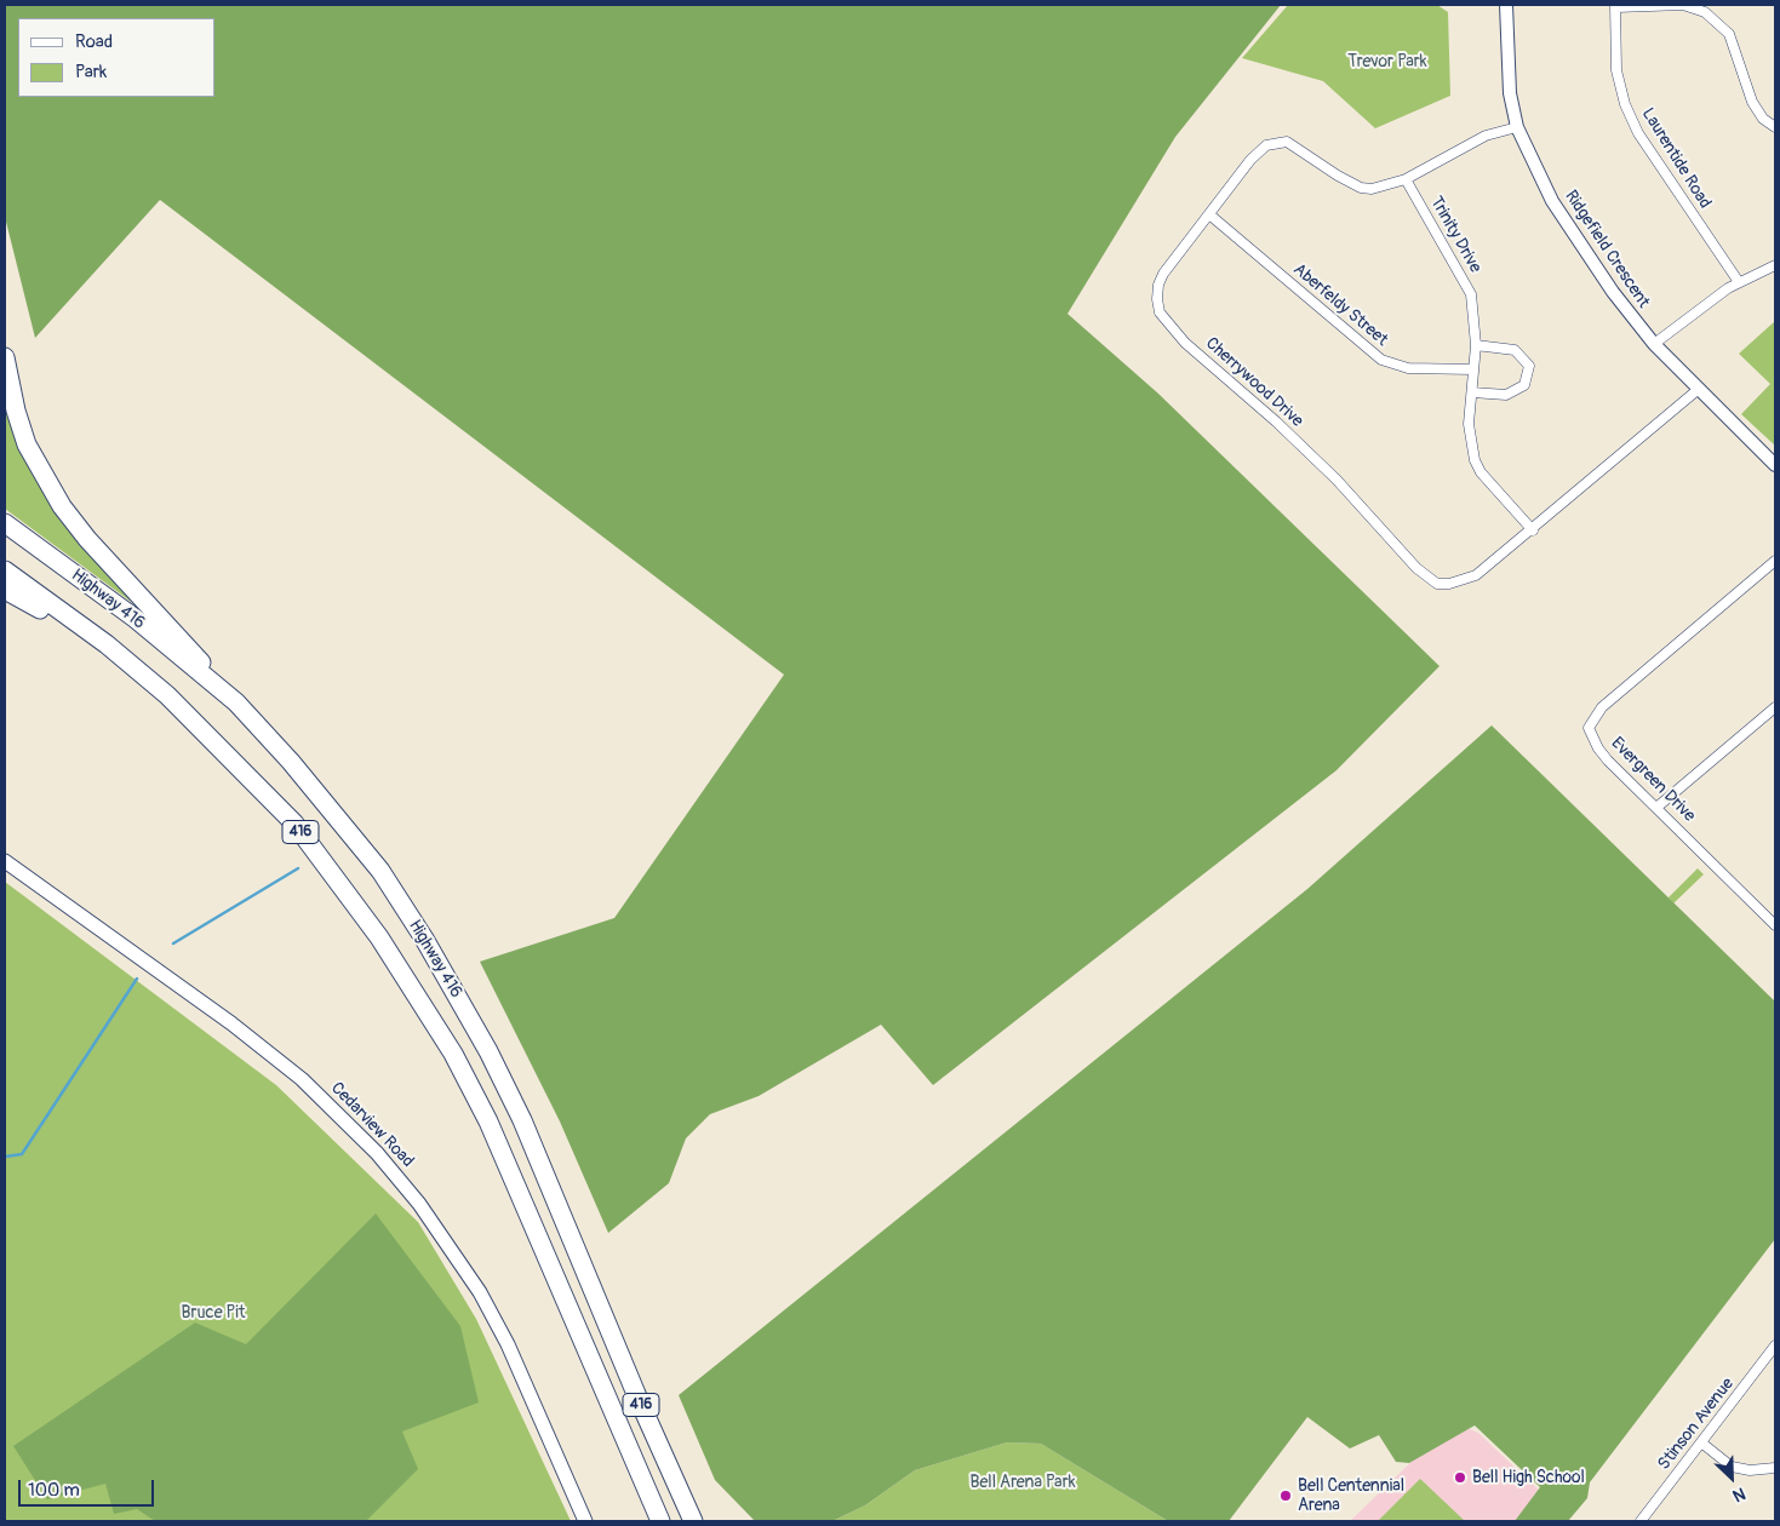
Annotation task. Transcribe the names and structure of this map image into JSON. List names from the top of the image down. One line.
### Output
{"streets":{"highway":["Highway 416","416"],"main road":["Cedarview Road"],"street":["Laurentide Road","Trinity Drive","Ridgefield Crescent","Aberfeldy Street","Cherrywood Drive","Evergreen Drive","Stinson Avenue"]},"crossings":[["Trinity Drive","Aberfeldy Street"],["Trinity Drive","Cherrywood Drive"],["Ridgefield Crescent","Cherrywood Drive"],["Aberfeldy Street","Cherrywood Drive"]],"parks":["Trevor Park","Bruce Pit","Bell Arena Park"],"places":["Bell High School","Bell Centennial Arena"],"legend":["Road","Park"],"scale_bar":"100 m","north":"bottom right"}
